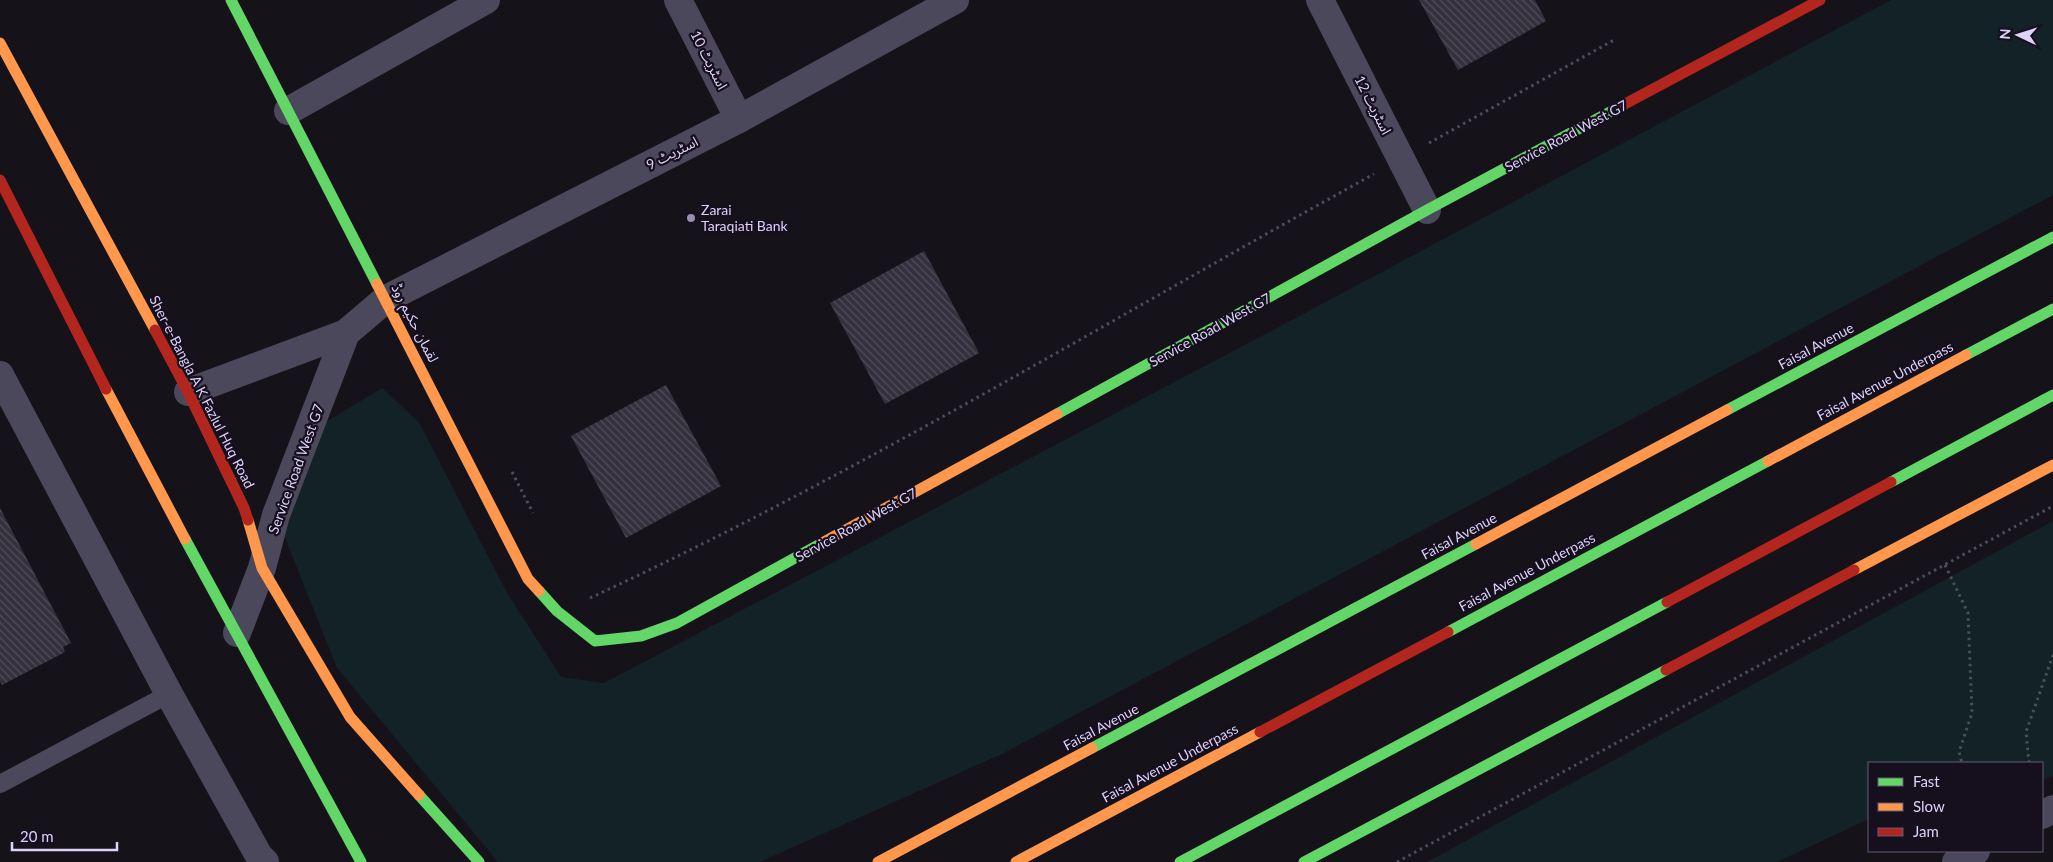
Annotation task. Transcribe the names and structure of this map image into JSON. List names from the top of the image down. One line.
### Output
{"streets":{"main road":["Service Road West G7","لقمان حکیم روڈ","Faisal Avenue","Faisal Avenue Underpass","Sher-e-Bangla A K Fazlul Huq Road"],"street":["اسٹریٹ 10","اسٹریٹ 12","اسٹریٹ 9"]},"crossings":[["اسٹریٹ 10","اسٹریٹ 9"],["اسٹریٹ 12","Service Road West G7"],["Service Road West G7","اسٹریٹ 9"],["Service Road West G7","لقمان حکیم روڈ"],["Service Road West G7","Sher-e-Bangla A K Fazlul Huq Road"],["اسٹریٹ 9","لقمان حکیم روڈ"]],"places":["Zarai Taraqiati Bank"],"legend":["Fast","Slow","Jam"],"scale_bar":"20 m","north":"left"}
